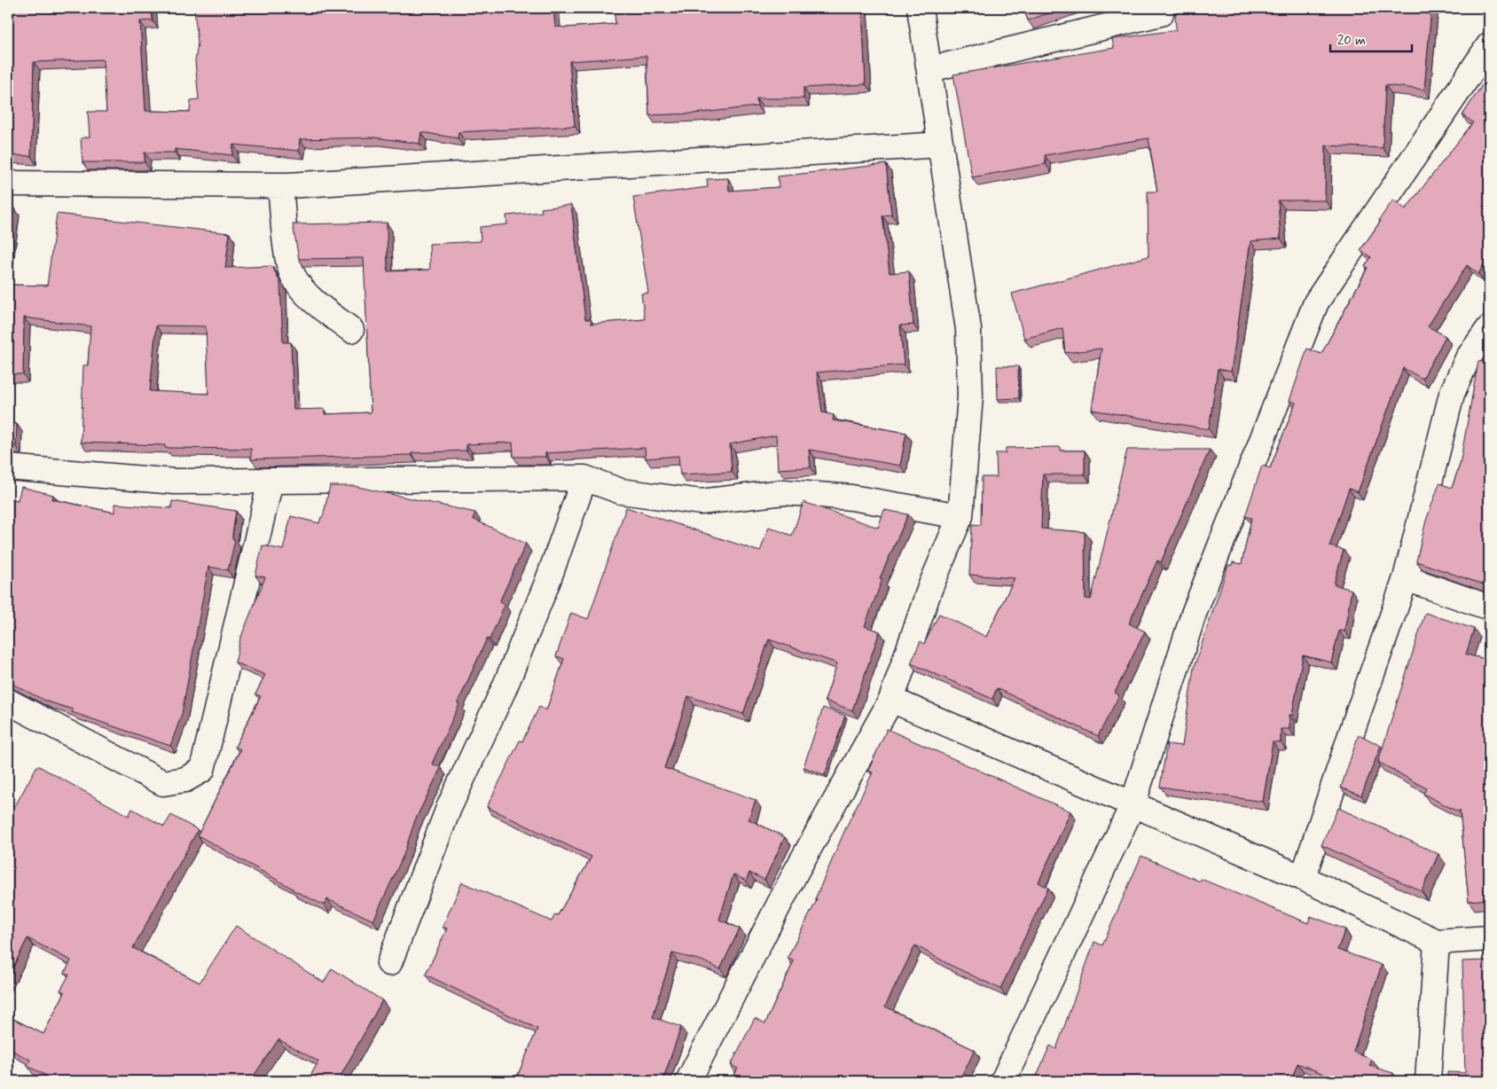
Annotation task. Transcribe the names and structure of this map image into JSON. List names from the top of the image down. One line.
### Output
{"scale_bar":"20 m"}
